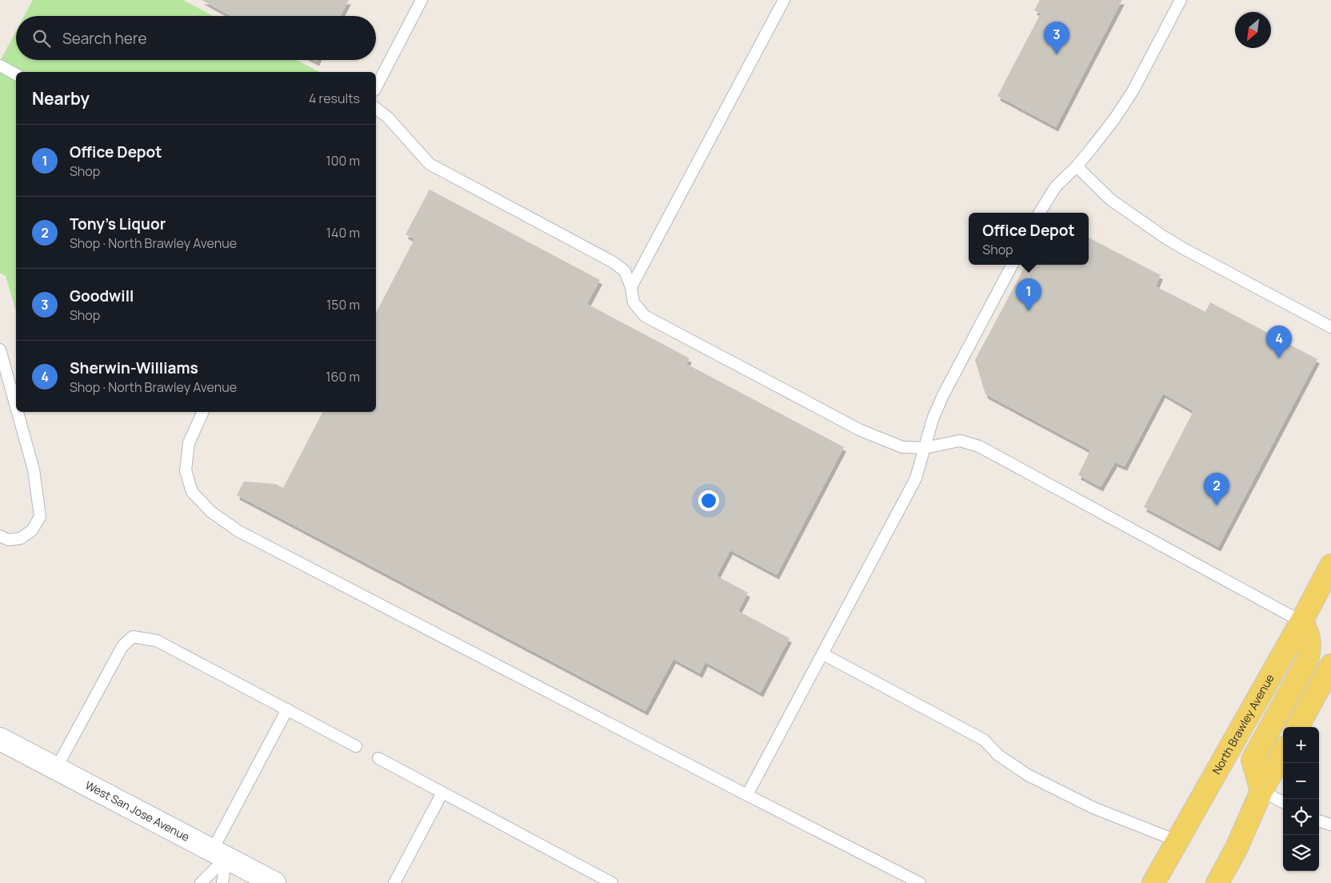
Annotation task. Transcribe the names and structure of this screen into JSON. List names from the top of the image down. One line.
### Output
{"streets":{"main road":["North Brawley Avenue"],"street":["West San Jose Avenue"]},"north":"bottom left","page":{"search":"Search here","pins":["3","1","4","2"],"heading":["Nearby","4 results"],"list":[{"mark":"1","name":"Office Depot","note":"Shop","value":"100 m"},{"mark":"2","name":"Tony's Liquor","note":"Shop · North Brawley Avenue","value":"140 m"},{"mark":"3","name":"Goodwill","note":"Shop","value":"150 m"},{"mark":"4","name":"Sherwin-Williams","note":"Shop · North Brawley Avenue","value":"160 m"}],"popup":["Office Depot","Shop"],"map_buttons":["+","−"]}}
